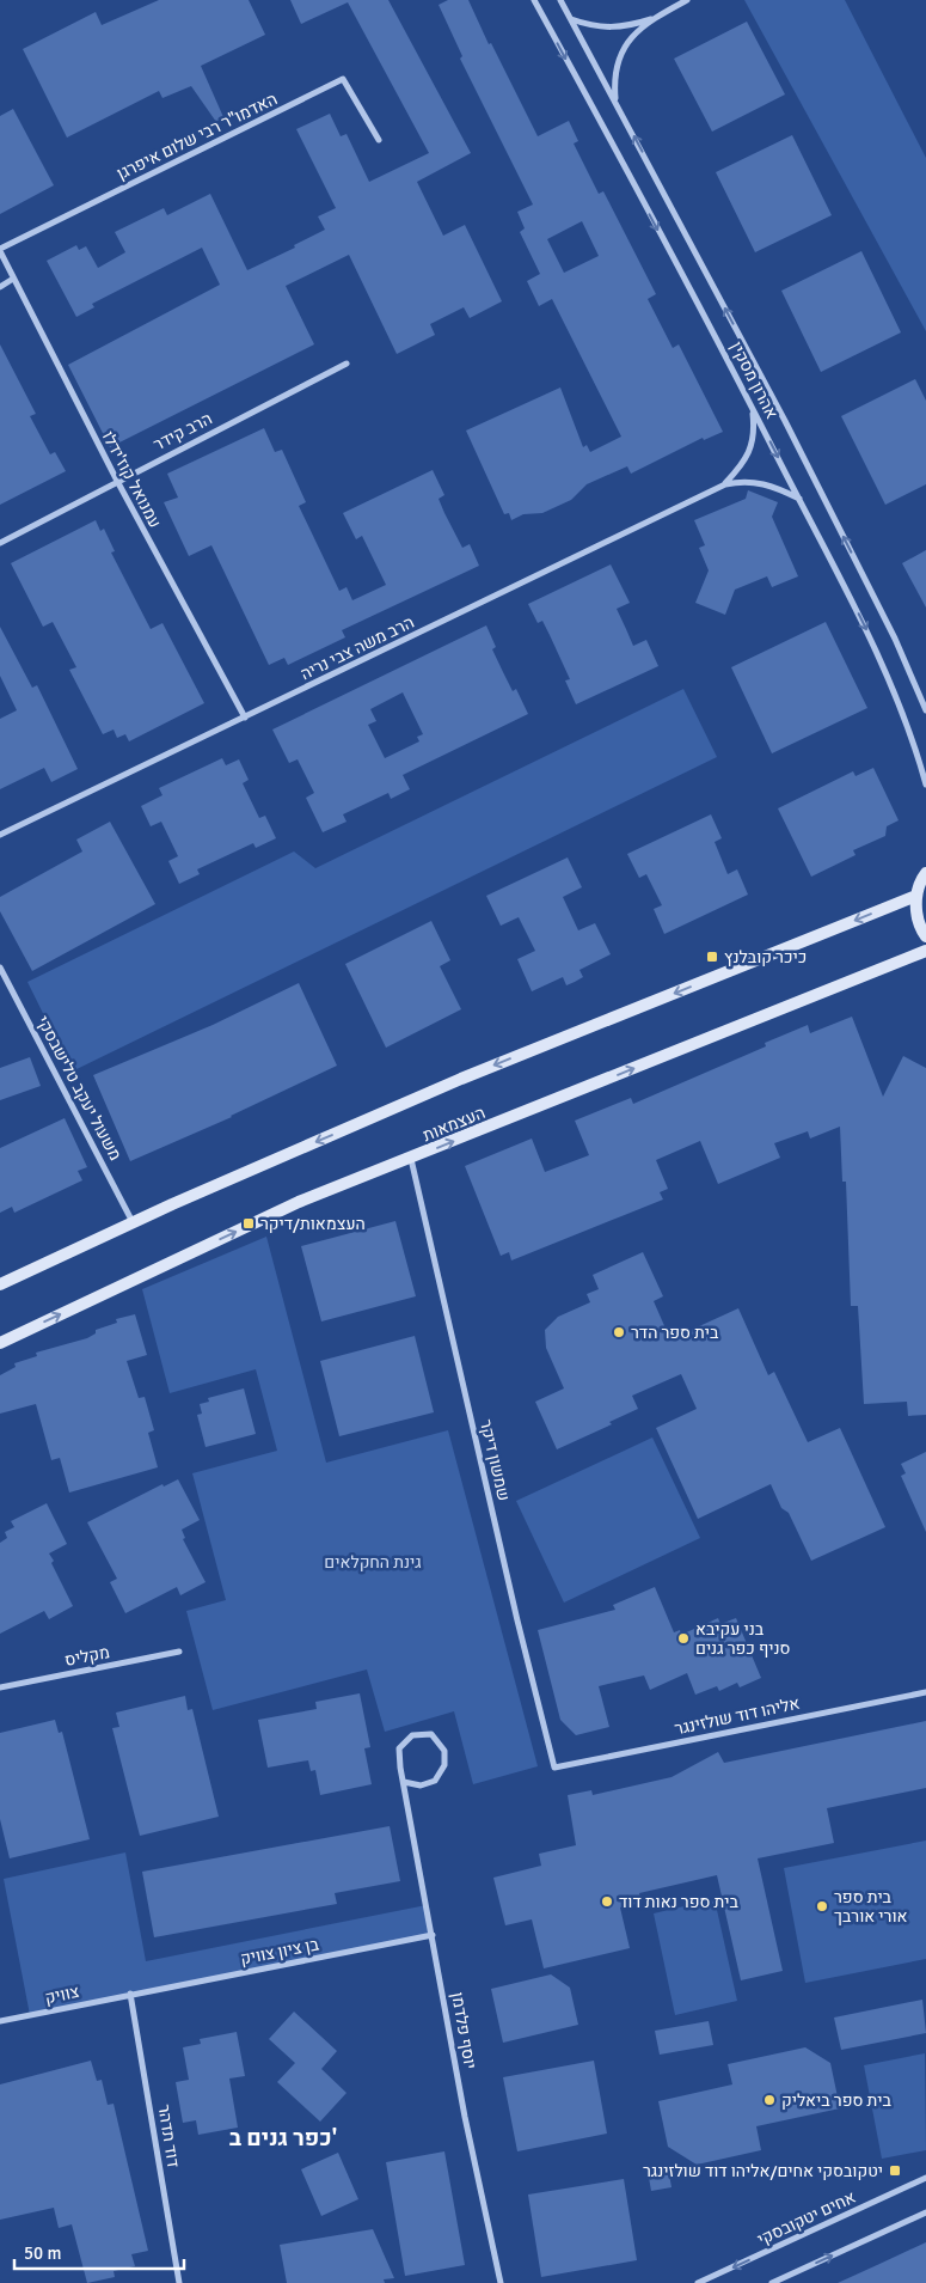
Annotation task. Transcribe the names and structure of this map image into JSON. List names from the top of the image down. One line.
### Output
{"streets":{"main road":["העצמאות"],"street":["האדמו\"ר רבי שלום איפרגן","אהרון מסקין","הרב קידר","עמנואל קוז'ידלו","הרב משה צבי נריה","משעול יעקב טלישבסקי","שמשון דיקר","מקליס","אליהו דוד שולזינגר","בן ציון צוויק","צוויק","יוסף פלדמן","דוד תדהר","אחים יטקובסקי"]},"crossings":[["האדמו\"ר רבי שלום איפרגן","עמנואל קוז'ידלו"],["אהרון מסקין","הרב משה צבי נריה"],["הרב קידר","עמנואל קוז'ידלו"],["עמנואל קוז'ידלו","הרב משה צבי נריה"],["העצמאות","שמשון דיקר"],["שמשון דיקר","אליהו דוד שולזינגר"],["בן ציון צוויק","צוויק"],["בן ציון צוויק","יוסף פלדמן"],["בן ציון צוויק","דוד תדהר"],["צוויק","דוד תדהר"]],"districts":["כפר גנים ב'"],"parks":["גינת החקלאים"],"places":{"transit":["כיכר קובלנץ","העצמאות/דיקר","יטקובסקי אחים/אליהו דוד שולזינגר"],"other":["בית ספר הדר","בני עקיבא סניף כפר גנים","בית ספר נאות דוד","בית ספר אורי אורבך","בית ספר ביאליק"]},"scale_bar":"50 m"}
